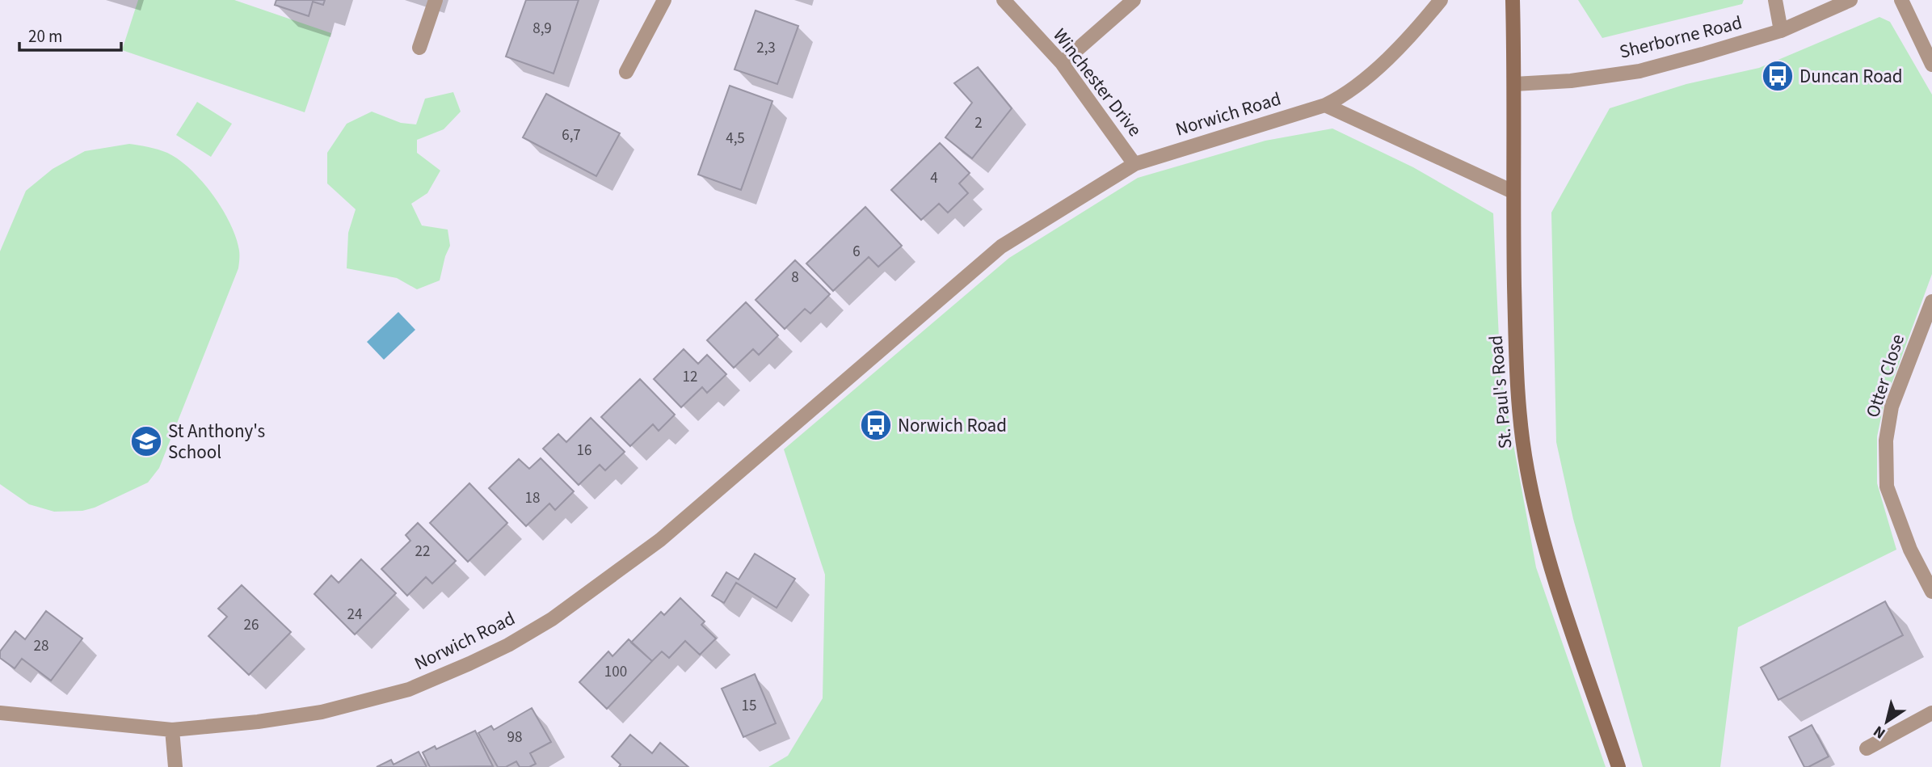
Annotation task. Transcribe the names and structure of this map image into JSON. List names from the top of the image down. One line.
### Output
{"streets":{"main road":["St. Paul's Road"],"street":["Sherborne Road","Winchester Drive","Norwich Road","Otter Close"]},"crossings":[["Sherborne Road","St. Paul's Road"],["Winchester Drive","Norwich Road"]],"places":{"bus stop":["Duncan Road","Norwich Road"],"school or university":["St Anthony's School"]},"house_numbers":["8,9","2,3","2","6,7","4,5","4","6","8","12","16","18","22","24","26","28","100","15","98"],"scale_bar":"20 m","north":"bottom left"}
